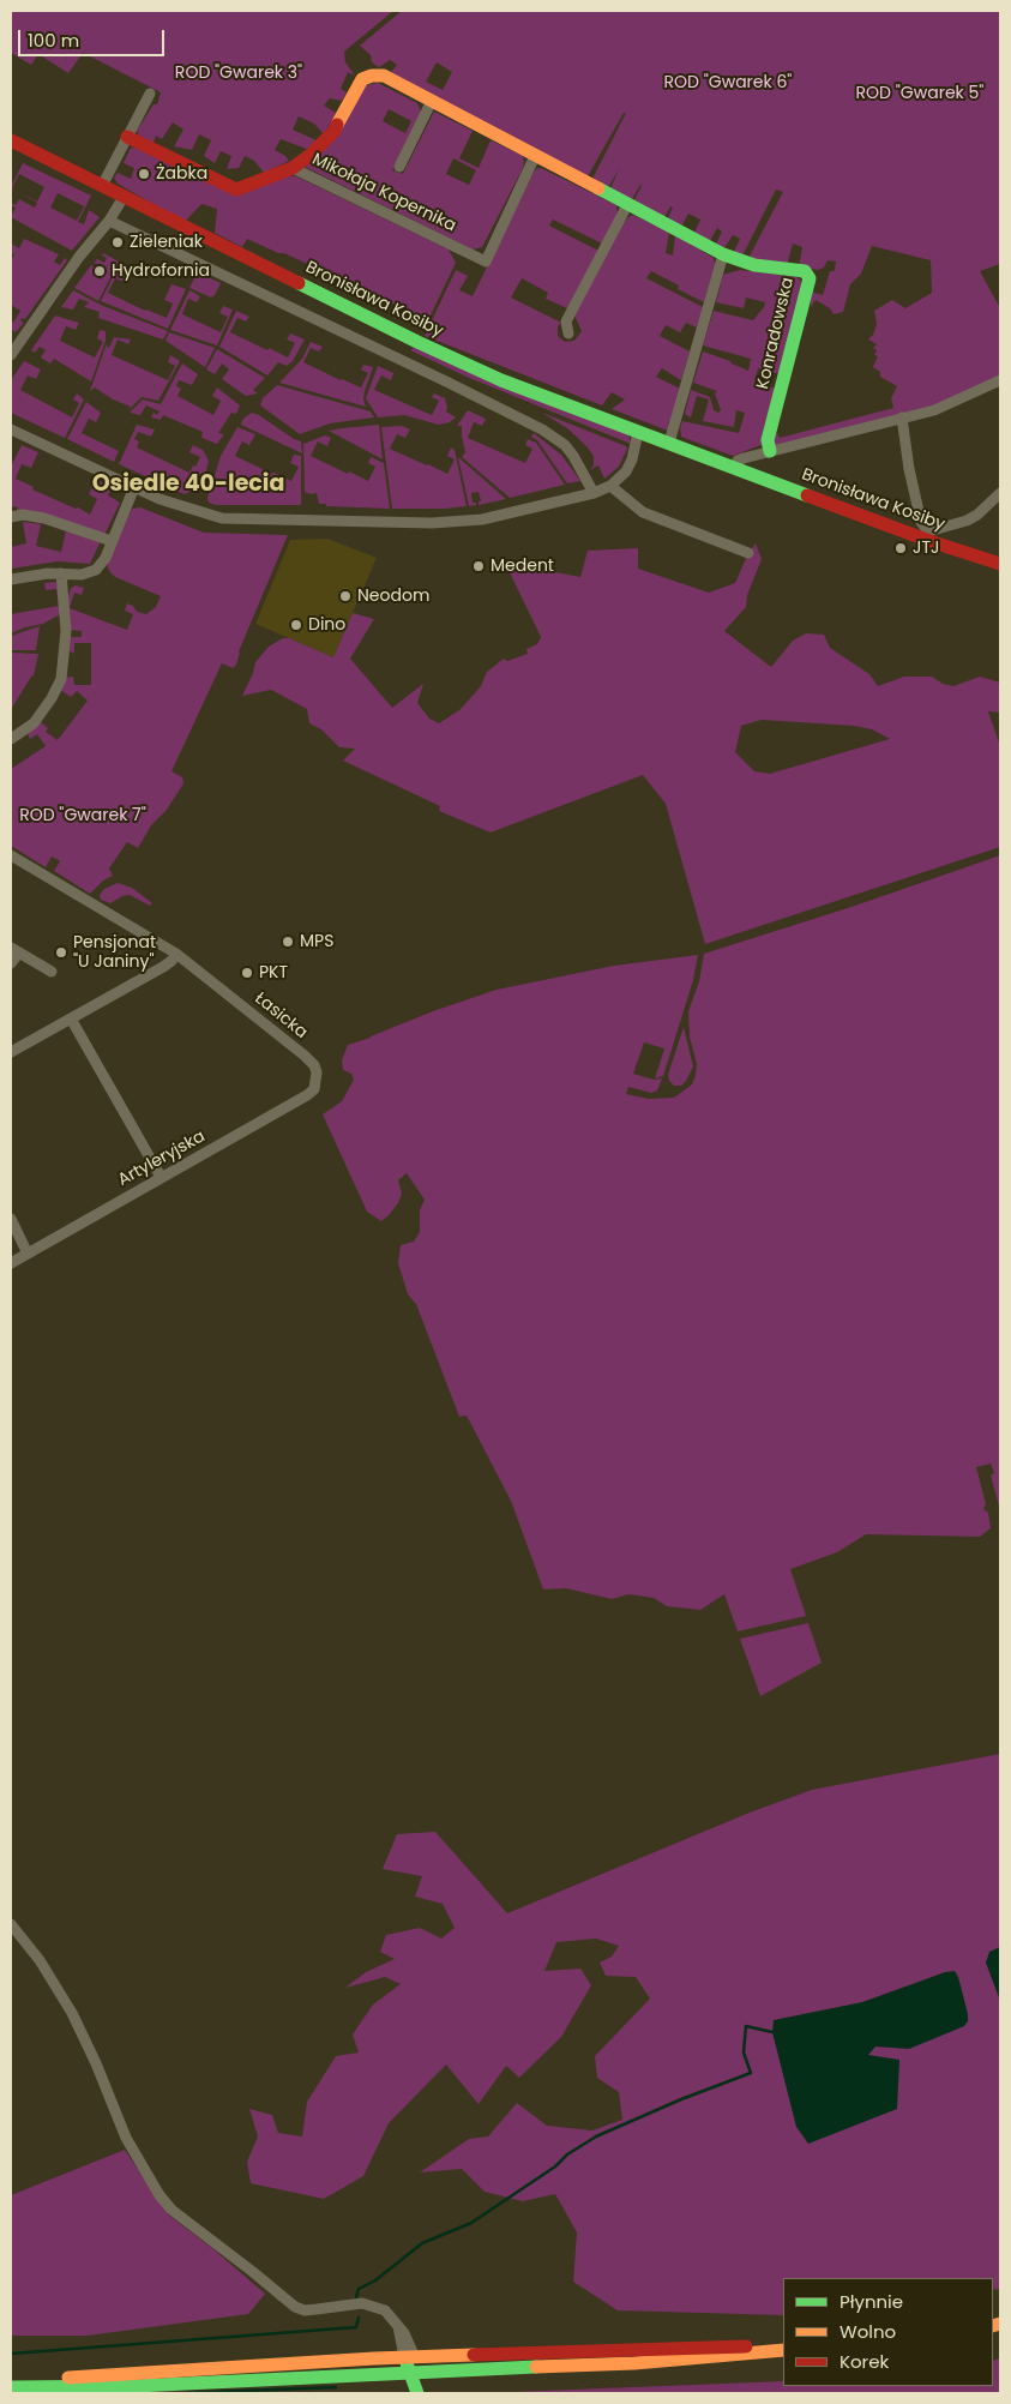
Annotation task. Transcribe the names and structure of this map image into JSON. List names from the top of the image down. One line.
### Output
{"streets":{"street":["Mikołaja Kopernika","Bronisława Kosiby","Konradowska","Łasicka","Artyleryjska"]},"crossings":[["Mikołaja Kopernika","Konradowska"],["Bronisława Kosiby","Konradowska"],["Łasicka","Artyleryjska"]],"districts":["Osiedle 40-lecia"],"parks":["ROD \"Gwarek 3\"","ROD \"Gwarek 6\"","ROD \"Gwarek 5\"","ROD \"Gwarek 7\""],"places":["Żabka","Zieleniak","Hydrofornia","JTJ","Medent","Neodom","Dino","MPS","Pensjonat \"U Janiny\"","PKT"],"legend":["Płynnie","Wolno","Korek"],"scale_bar":"100 m"}
